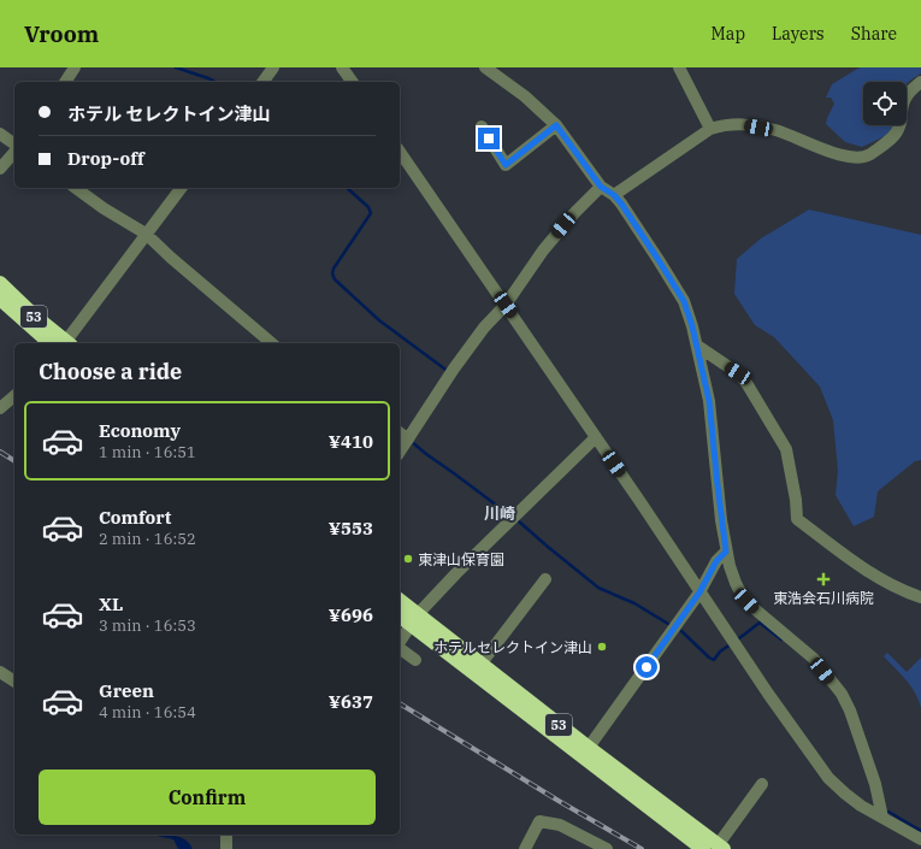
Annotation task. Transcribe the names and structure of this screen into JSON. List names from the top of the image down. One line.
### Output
{"streets":{"highway":["53"]},"districts":["川崎"],"places":{"other":["東津山保育園","ホテルセレクトイン津山"],"health":["東浩会石川病院"]},"page":{"header":"Vroom","nav":["Map","Layers","Share"],"banner":["ホテル セレクトイン津山","Drop-off"],"heading":"Choose a ride","list":[{"name":"Economy","note":"1 min · 16:51","value":"¥410"},{"name":"Comfort","note":"2 min · 16:52","value":"¥553"},{"name":"XL","note":"3 min · 16:53","value":"¥696"},{"name":"Green","note":"4 min · 16:54","value":"¥637"}],"buttons":"Confirm"}}
